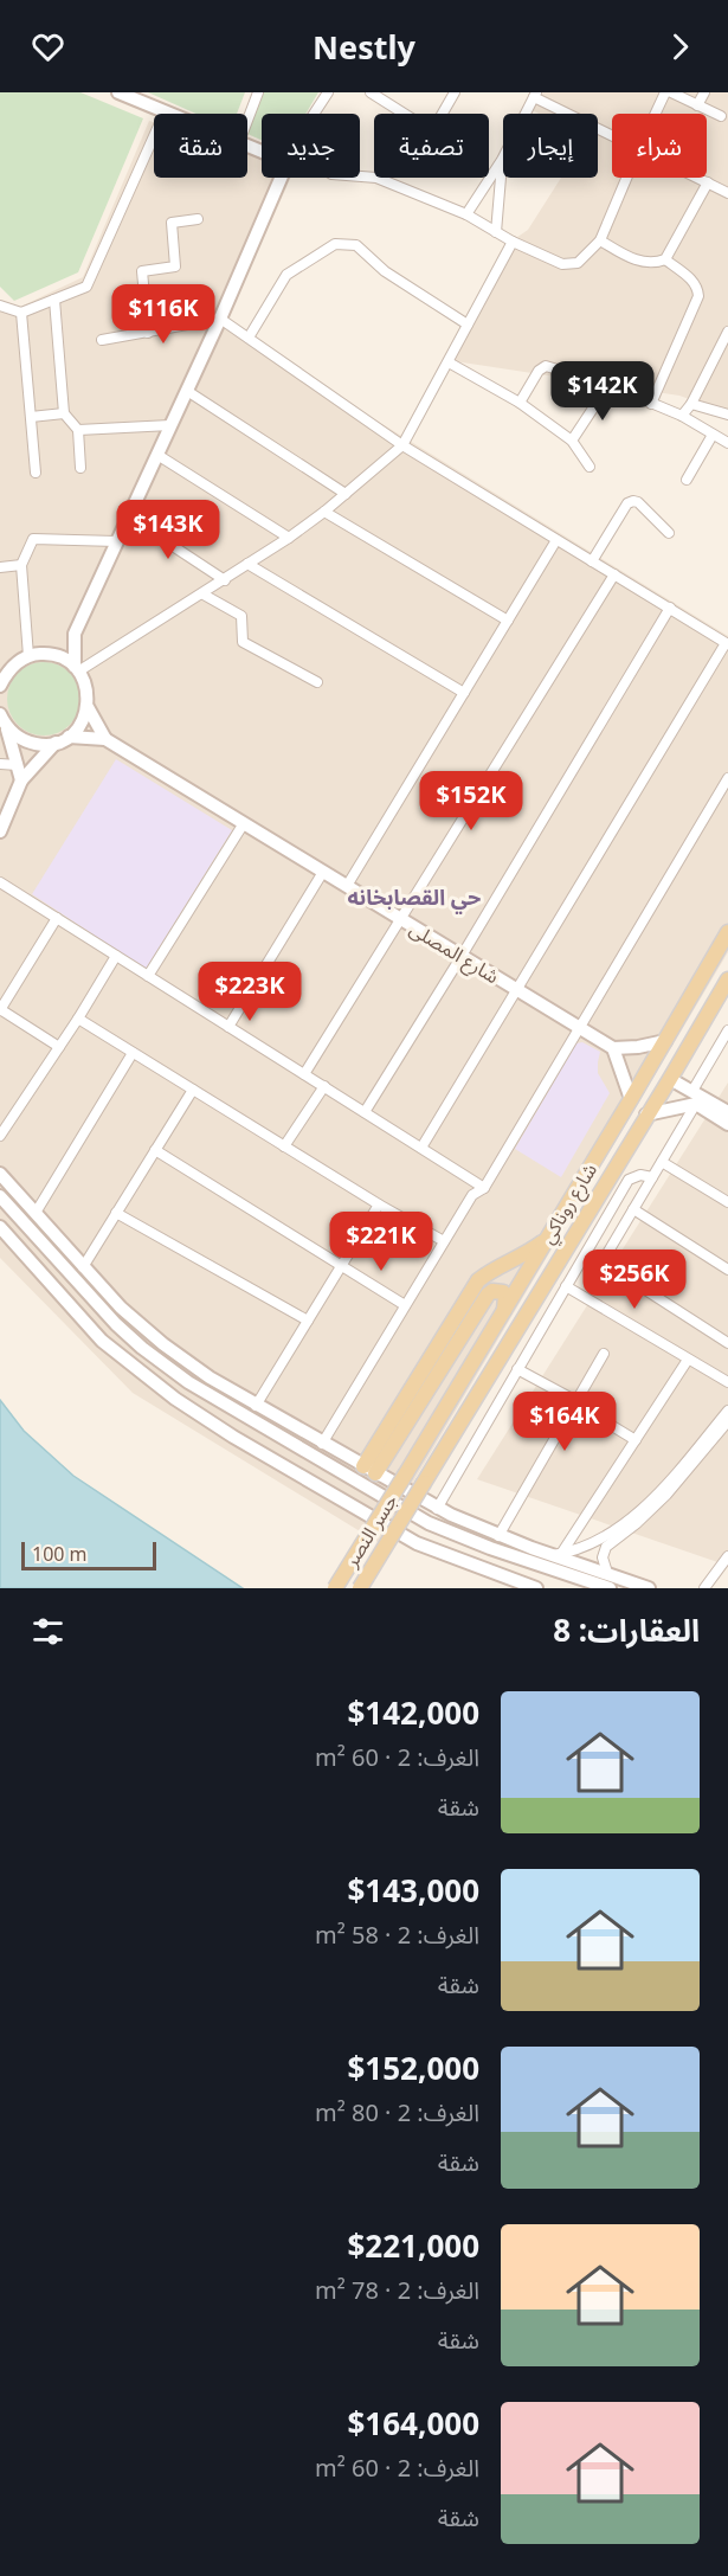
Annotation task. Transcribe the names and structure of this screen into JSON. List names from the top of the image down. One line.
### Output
{"streets":{"main road":["شارع روناكي","جسر النصر"],"street":["شارع المصلى"]},"crossings":[["شارع روناكي","جسر النصر"]],"districts":["حي القصابخانه"],"scale_bar":"100 m","page":{"header":"Nestly","chip":["شراء","إيجار","تصفية","جديد","شقة"],"price":["$116K","$142K","$143K","$152K","$223K","$221K","$256K","$164K"],"scale":"100 m","heading":"العقارات: 8","list":[{"name":"$142,000","note":"الغرف: 2 · 60 m² · شقة"},{"name":"$143,000","note":"الغرف: 2 · 58 m² · شقة"},{"name":"$152,000","note":"الغرف: 2 · 80 m² · شقة"},{"name":"$221,000","note":"الغرف: 2 · 78 m² · شقة"},{"name":"$164,000","note":"الغرف: 2 · 60 m² · شقة"}]}}
